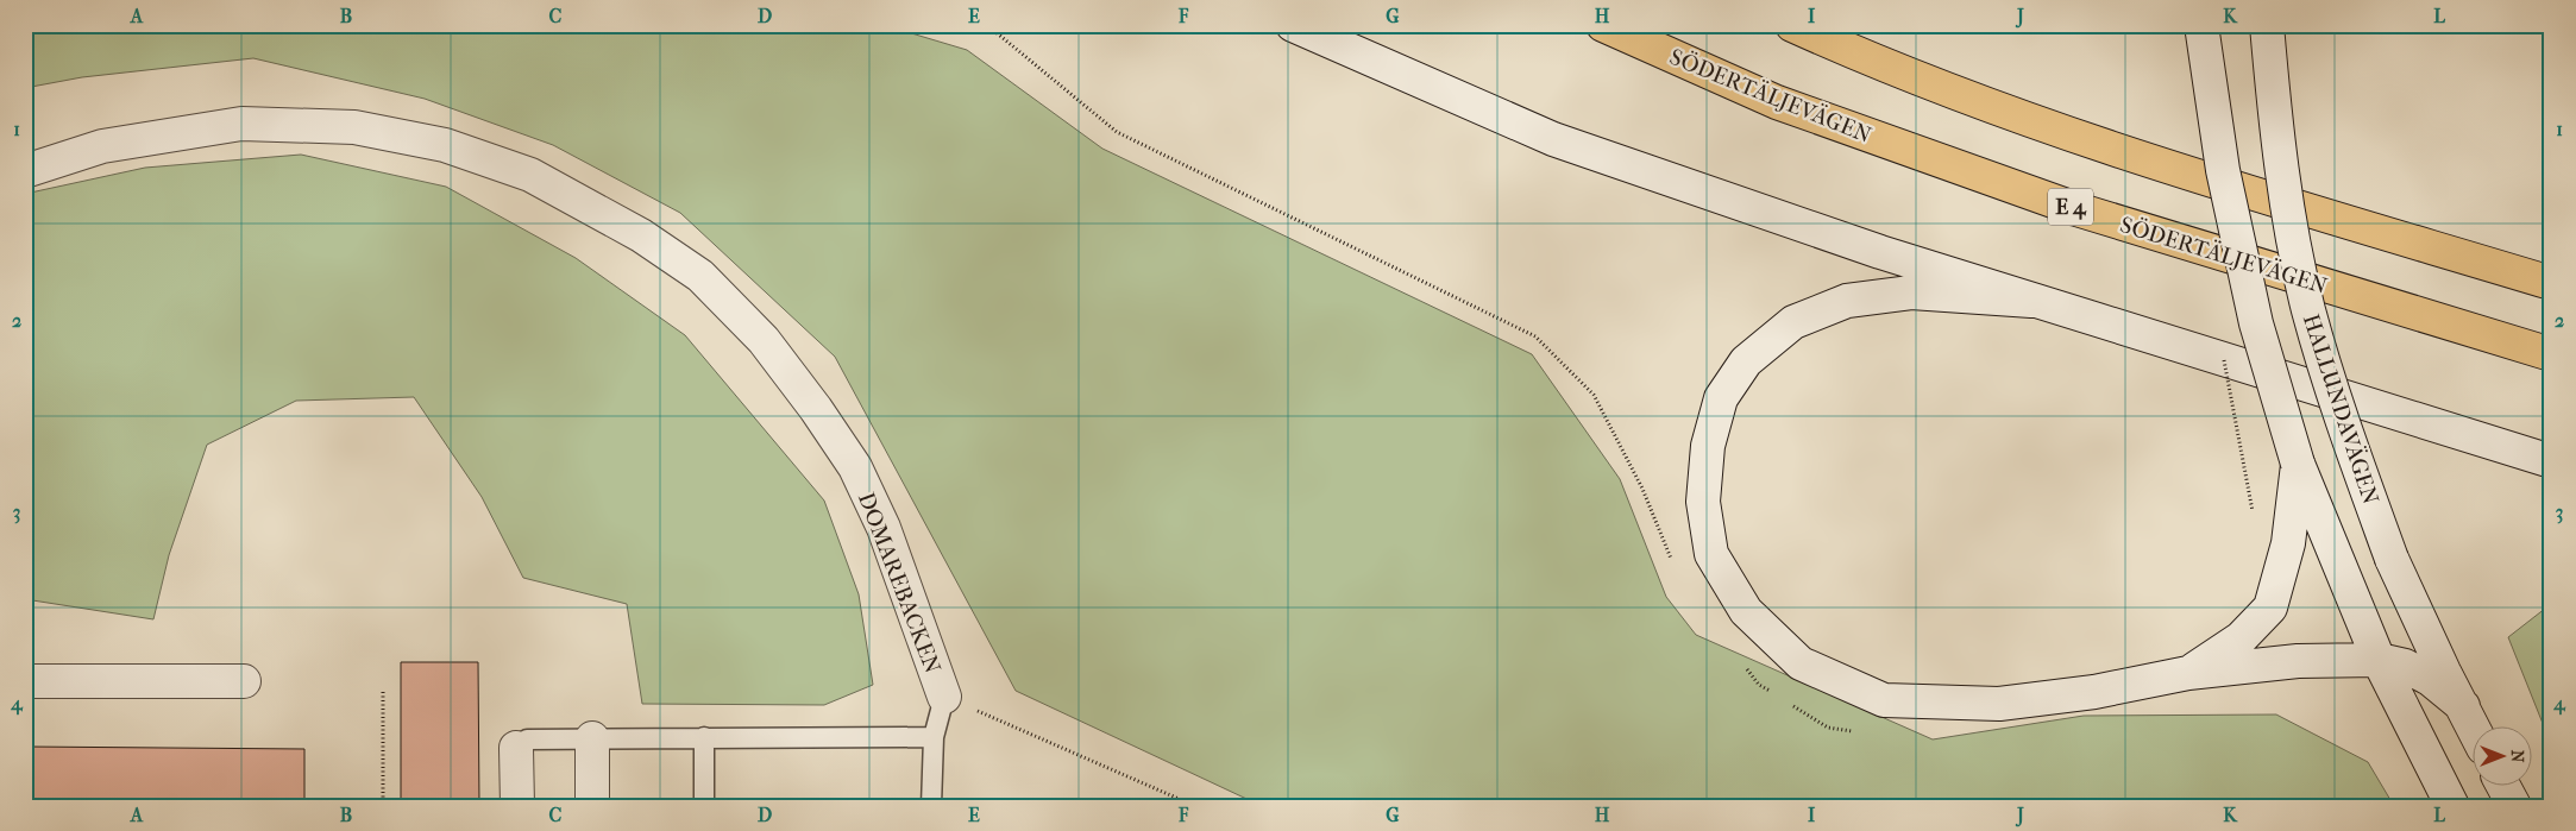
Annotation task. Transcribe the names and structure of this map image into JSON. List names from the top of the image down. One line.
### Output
{"streets":{"highway":["SÖDERTÄLJEVÄGEN","E 4"],"main road":["HALLUNDAVÄGEN","DOMAREBACKEN"]},"north":"right","grid":{"columns":["A","B","C","D","E","F","G","H","I","J","K","L"],"rows":["1","2","3","4"]}}
